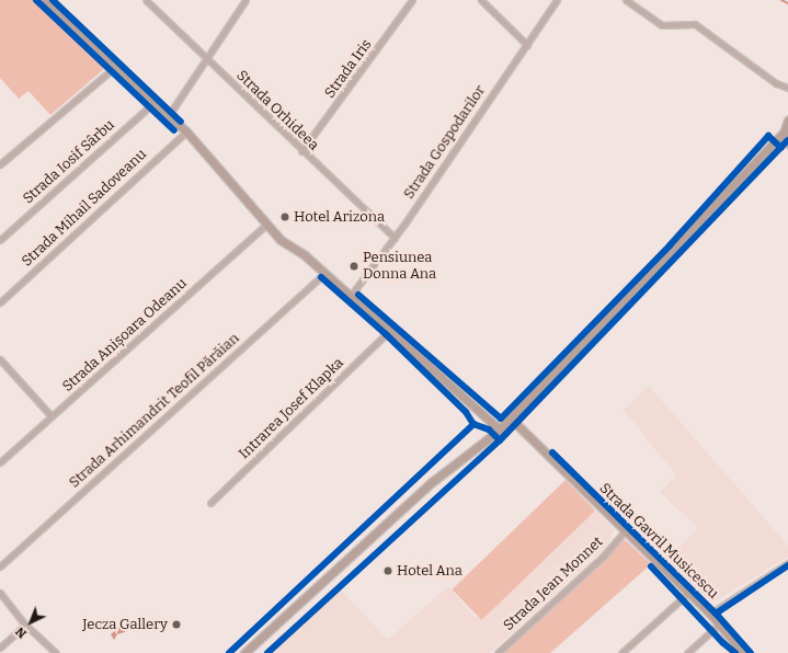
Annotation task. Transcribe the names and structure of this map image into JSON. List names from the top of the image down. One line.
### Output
{"streets":{"street":["Strada Iris","Strada Orhideea","Strada Gospodarilor","Strada Iosif Sârbu","Strada Mihail Sadoveanu","Strada Anișoara Odeanu","Intrarea Josef Klapka","Strada Arhimandrit Teofil Părăian","Strada Gavril Musicescu","Strada Jean Monnet"]},"crossings":[["Strada Iris","Strada Orhideea"],["Strada Orhideea","Strada Gospodarilor"],["Strada Gavril Musicescu","Strada Jean Monnet"]],"places":["Hotel Arizona","Pensiunea Donna Ana","Hotel Ana","Jecza Gallery"],"north":"bottom left"}
